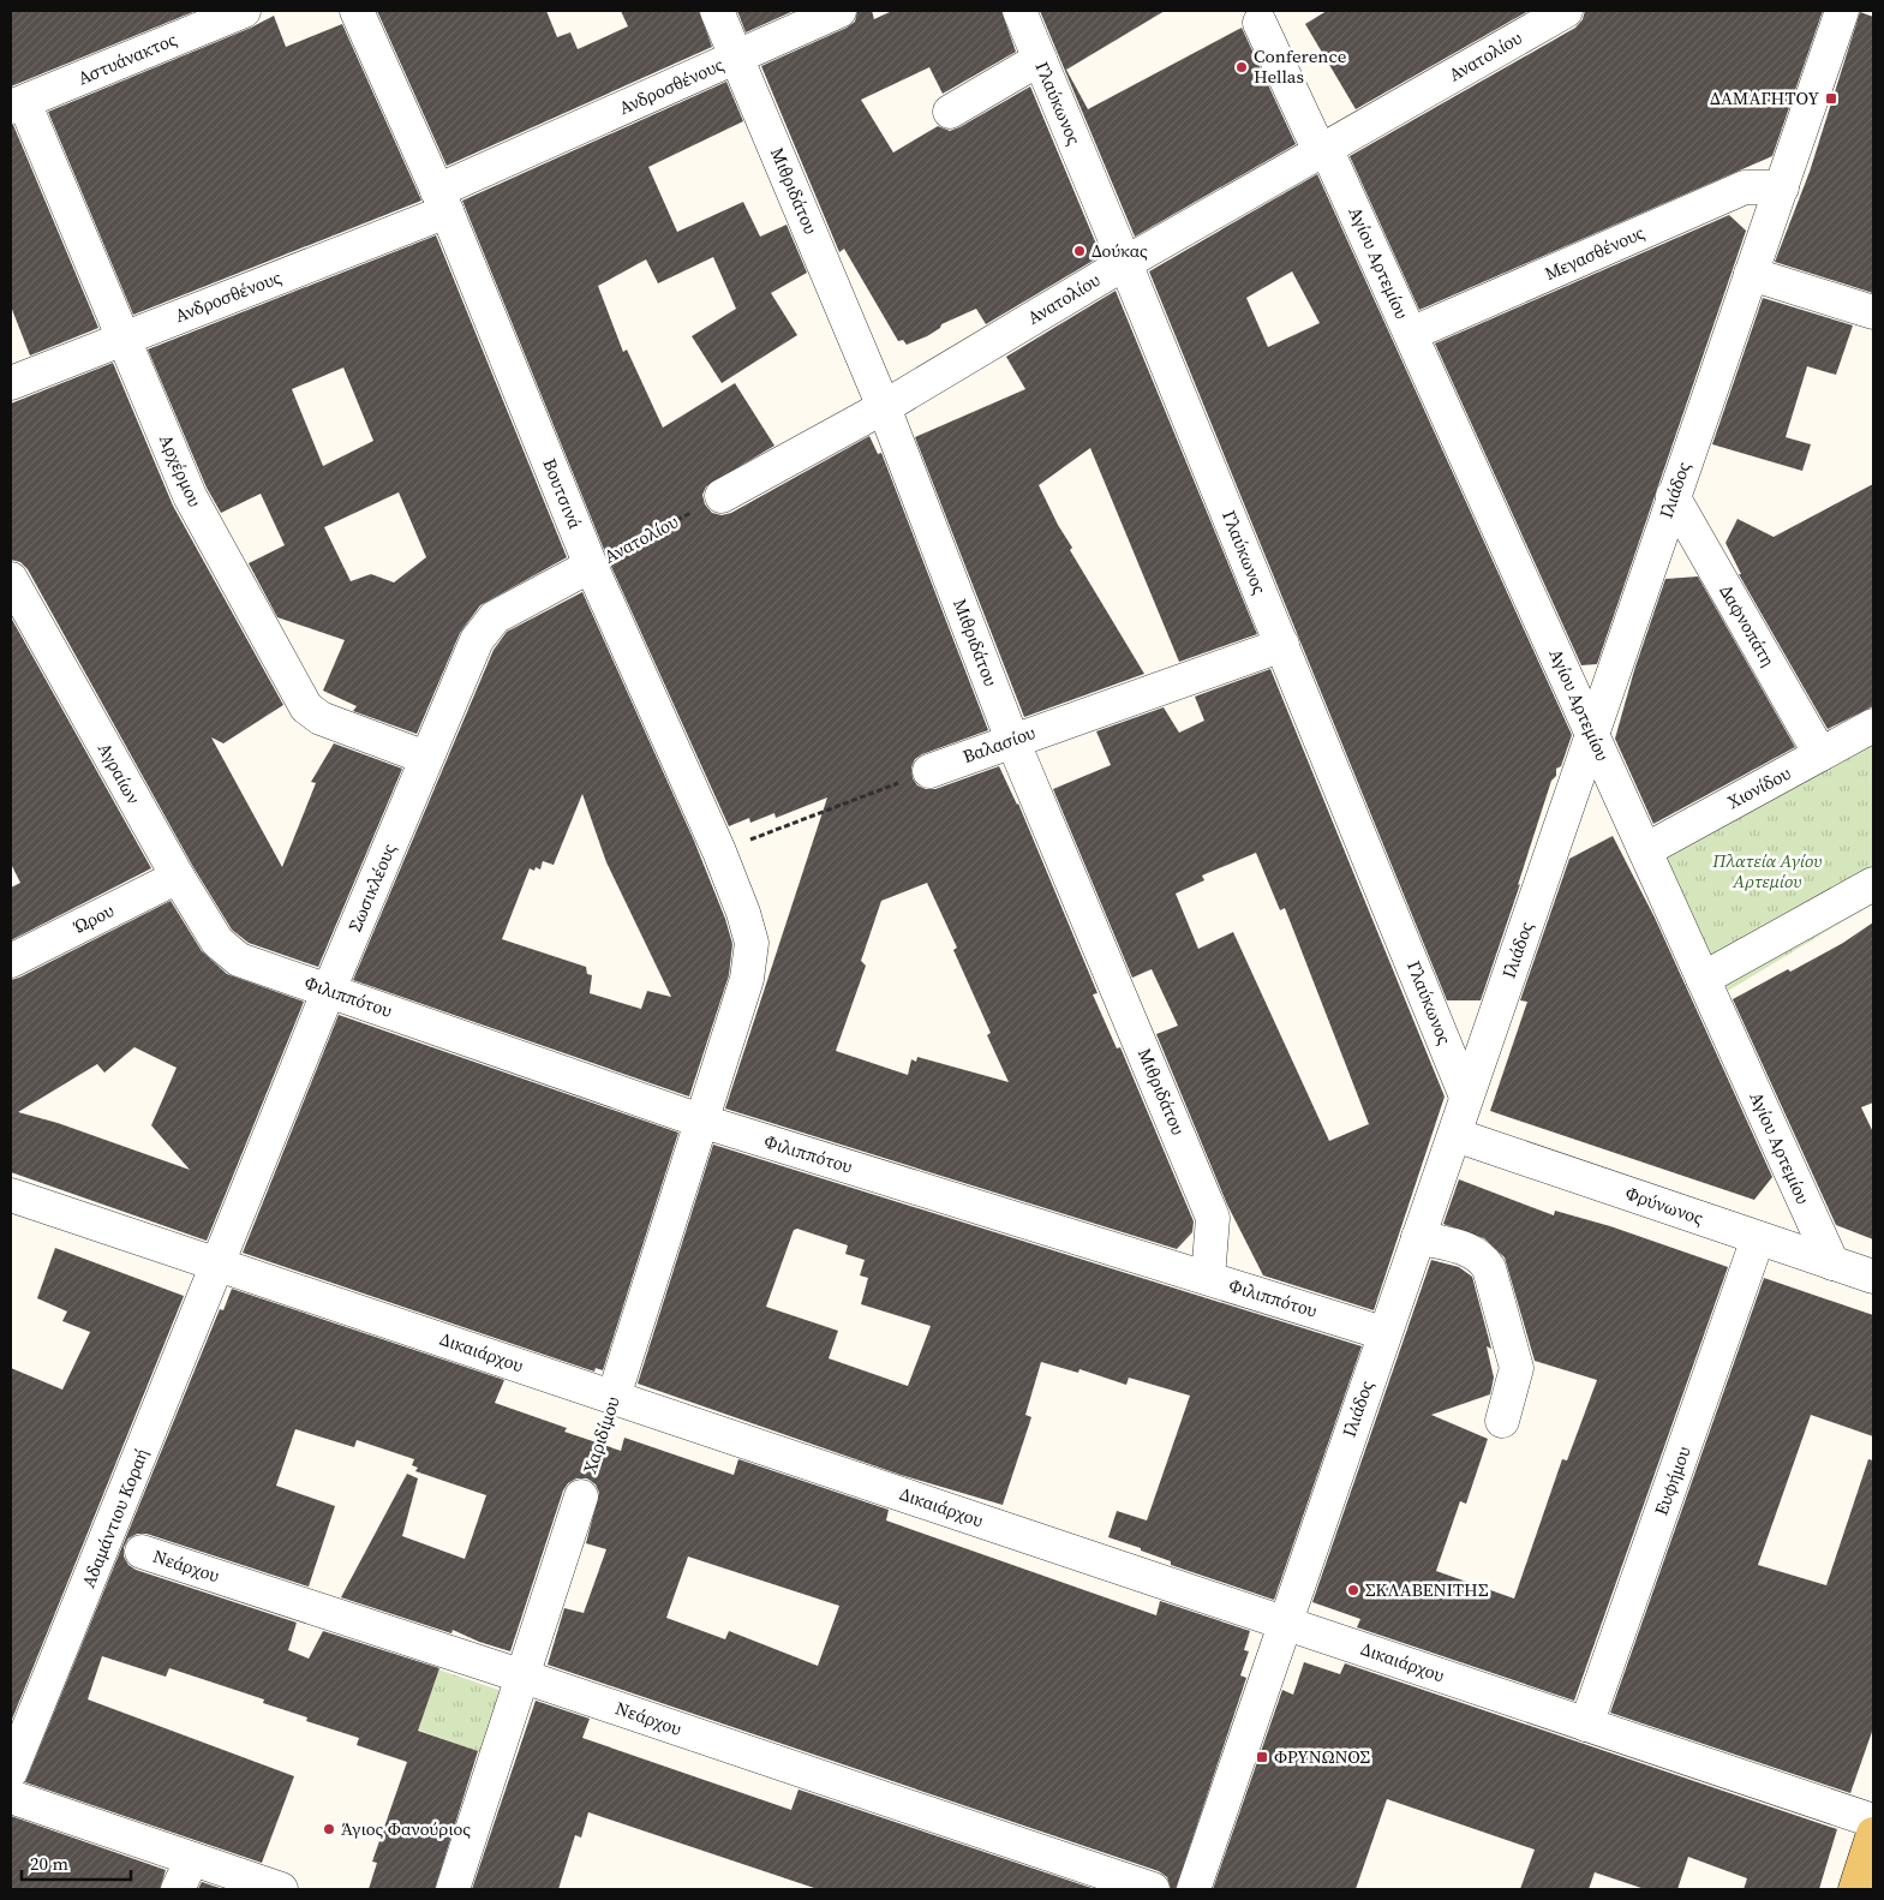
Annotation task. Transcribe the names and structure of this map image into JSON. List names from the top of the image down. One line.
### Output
{"streets":{"street":["Ανατολίου","Αστυάνακτος","Ανδροσθένους","Γλαύκωνος","Μιθριδάτου","Μεγασθένους","Αγίου Αρτεμίου","Αρχέρμου","Ιλιάδος","Βουτσινά","Δαφνοπάτη","Βαλασίου","Αγραίων","Χιονίδου","Σωσικλέους","Ώρου","Φιλιππότου","Φρύνωνος","Δικαιάρχου","Χαριδίμου","Ευφήμου","Αδαμάντιου Κοραή","Νεάρχου"]},"crossings":[["Ανατολίου","Γλαύκωνος"],["Ανατολίου","Μιθριδάτου"],["Ανατολίου","Αγίου Αρτεμίου"],["Ανατολίου","Βουτσινά"],["Ανατολίου","Σωσικλέους"],["Αστυάνακτος","Αρχέρμου"],["Ανδροσθένους","Μιθριδάτου"],["Ανδροσθένους","Αρχέρμου"],["Ανδροσθένους","Βουτσινά"],["Γλαύκωνος","Ιλιάδος"],["Γλαύκωνος","Βαλασίου"],["Μιθριδάτου","Βαλασίου"],["Μιθριδάτου","Φιλιππότου"],["Μεγασθένους","Αγίου Αρτεμίου"],["Μεγασθένους","Ιλιάδος"],["Αγίου Αρτεμίου","Ιλιάδος"],["Αγίου Αρτεμίου","Χιονίδου"],["Αγίου Αρτεμίου","Φρύνωνος"],["Αρχέρμου","Σωσικλέους"],["Ιλιάδος","Δαφνοπάτη"],["Ιλιάδος","Φιλιππότου"],["Ιλιάδος","Φρύνωνος"],["Ιλιάδος","Δικαιάρχου"],["Βουτσινά","Σωσικλέους"],["Βουτσινά","Χαριδίμου"],["Δαφνοπάτη","Χιονίδου"],["Αγραίων","Ώρου"],["Αγραίων","Φιλιππότου"],["Σωσικλέους","Φιλιππότου"],["Σωσικλέους","Δικαιάρχου"],["Σωσικλέους","Αδαμάντιου Κοραή"],["Φιλιππότου","Χαριδίμου"],["Φρύνωνος","Ευφήμου"],["Δικαιάρχου","Χαριδίμου"],["Δικαιάρχου","Ευφήμου"],["Δικαιάρχου","Αδαμάντιου Κοραή"],["Χαριδίμου","Νεάρχου"]],"parks":["Πλατεία Αγίου Αρτεμίου"],"places":{"other":["Conference Hellas","Δούκας","ΣΚΛΑΒΕΝΙΤΗΣ","Άγιος Φανούριος"],"transit":["ΔΑΜΑΓHΤOY","ΦΡΥΝΩΝΟΣ"]},"scale_bar":"20 m"}
